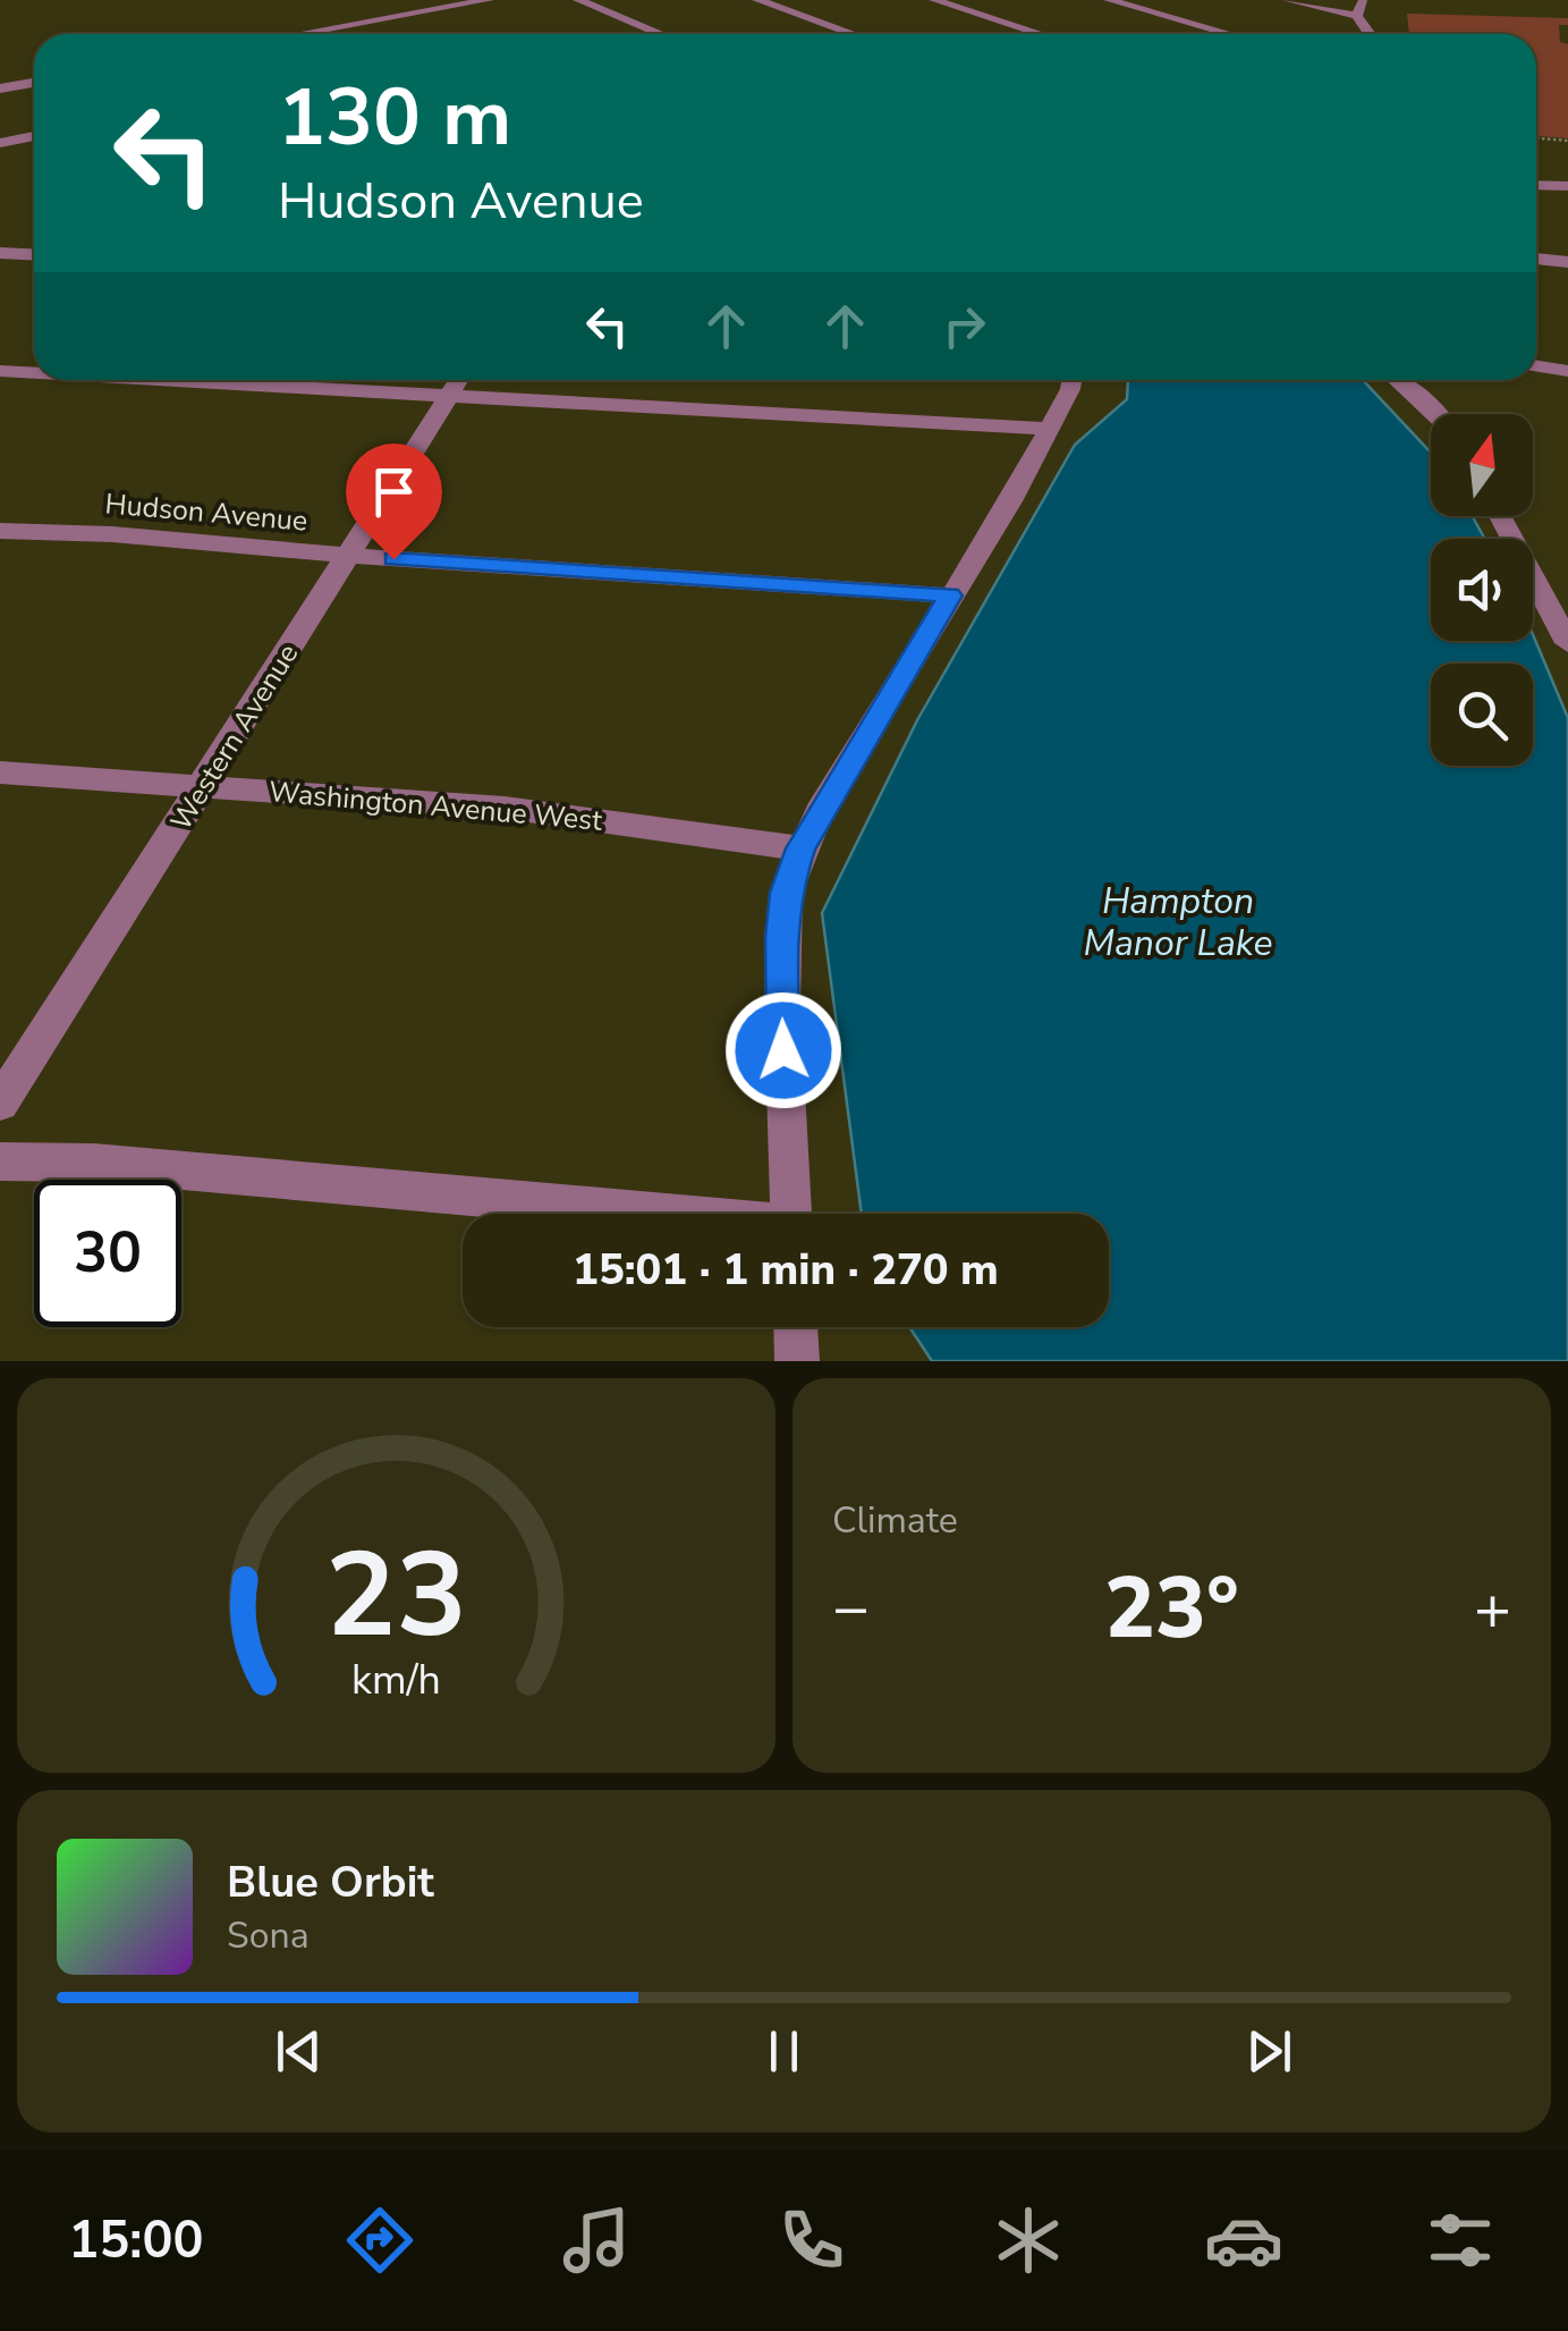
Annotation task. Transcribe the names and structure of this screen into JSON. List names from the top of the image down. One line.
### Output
{"streets":{"street":["Hudson Avenue","Western Avenue","Washington Avenue West"]},"crossings":[["Hudson Avenue","Western Avenue"],["Western Avenue","Washington Avenue West"]],"water":["Hampton Manor Lake"],"north":"top","page":{"turn":["130 m","Hudson Avenue"],"limit":"30","trip":"15:01 · 1 min · 270 m","tile":"Climate","heat":["−","23°","+"],"song":["Blue Orbit","Sona"],"tabs":"15:00","gauge":["23","km/h"]}}
